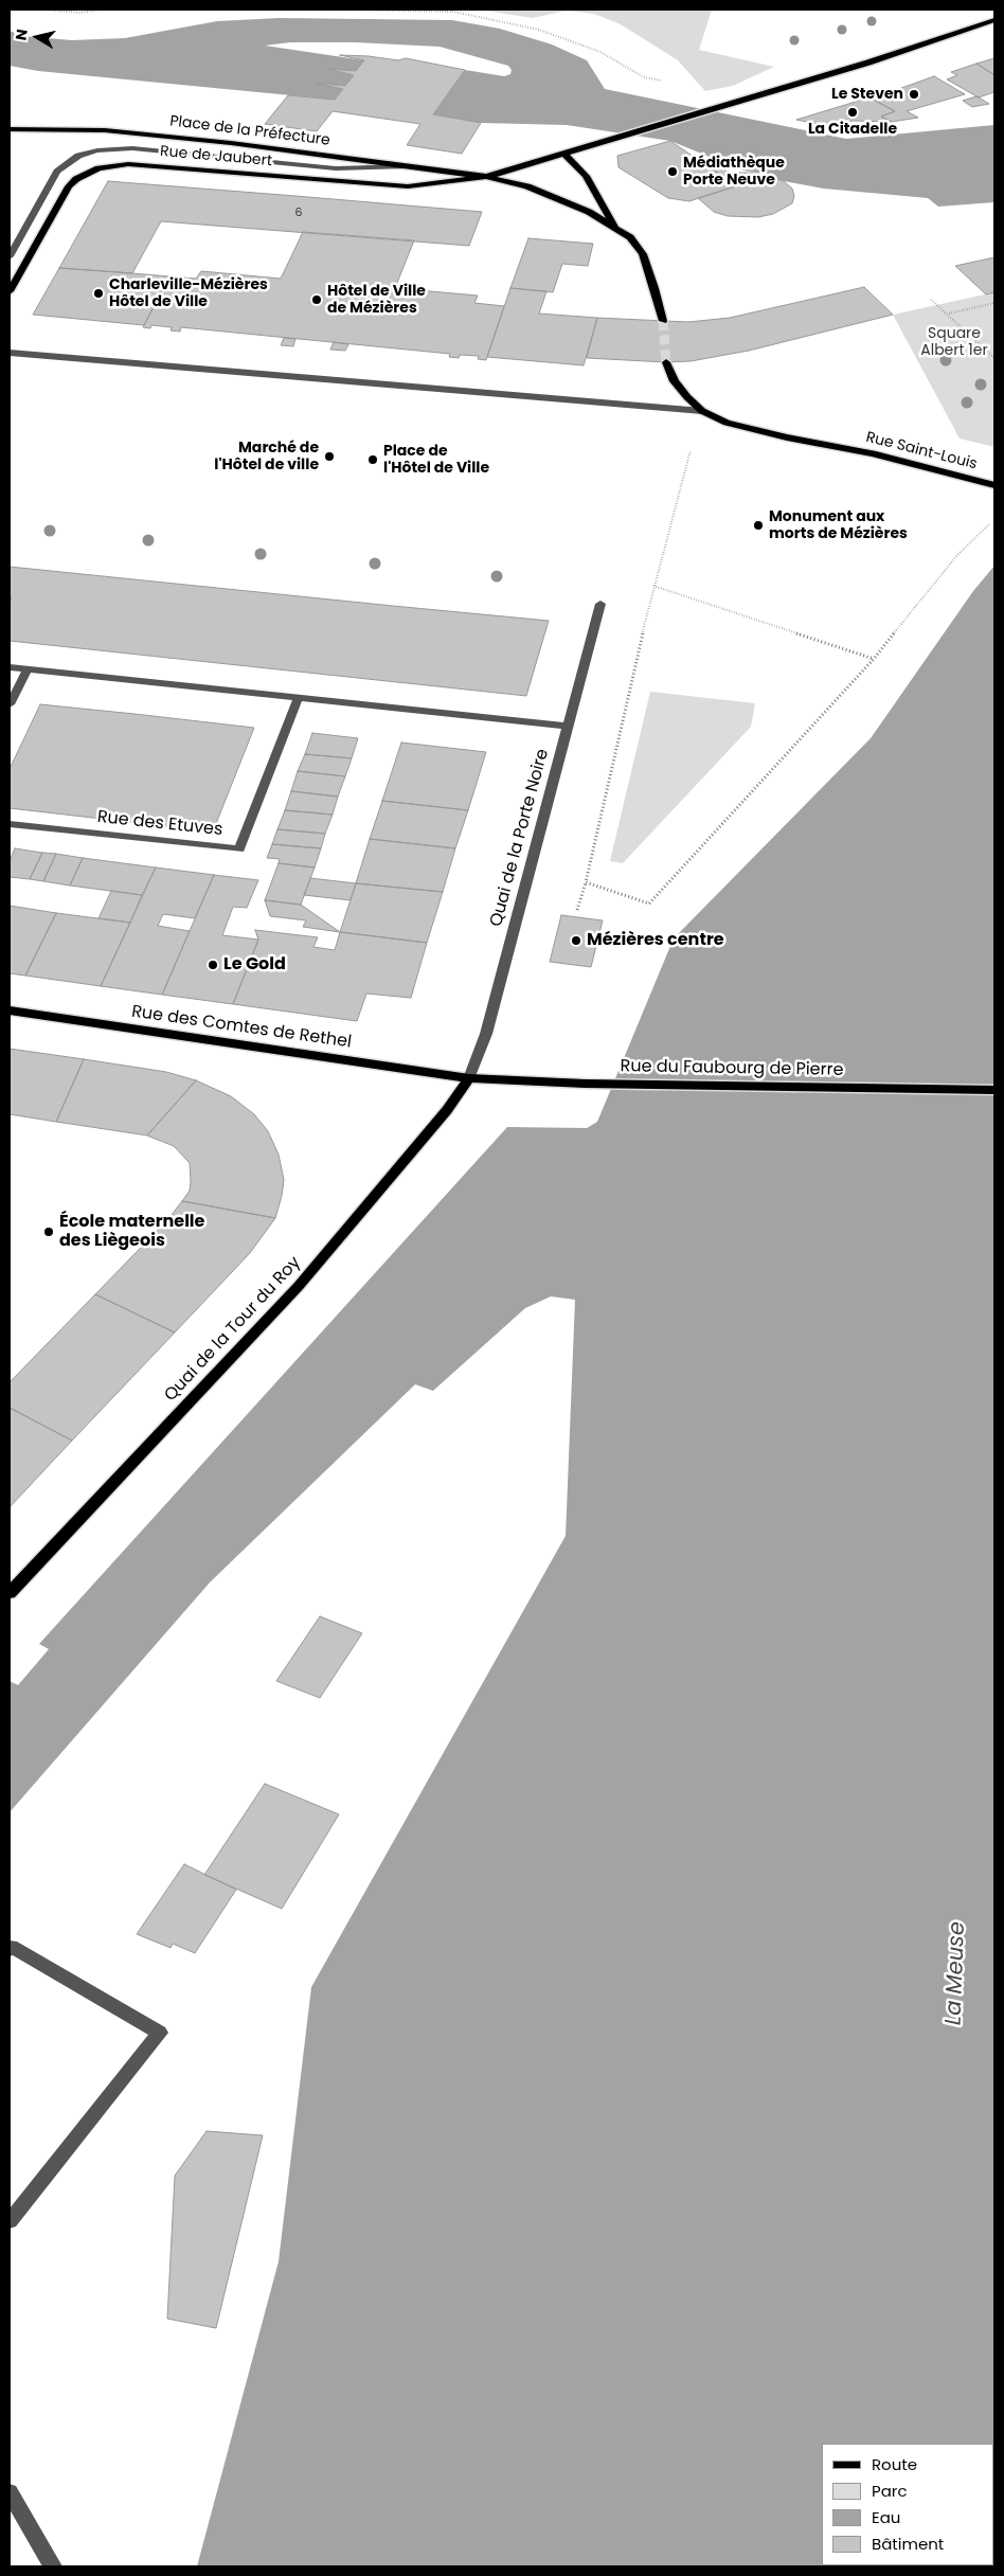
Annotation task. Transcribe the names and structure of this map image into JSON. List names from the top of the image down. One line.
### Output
{"streets":{"main road":["Place de la Préfecture","Rue de Jaubert","Rue Saint-Louis","Rue des Comtes de Rethel","Rue du Faubourg de Pierre","Quai de la Tour du Roy"],"street":["Rue des Etuves","Quai de la Porte Noire"]},"crossings":[["Place de la Préfecture","Rue de Jaubert"],["Quai de la Porte Noire","Rue des Comtes de Rethel"],["Quai de la Porte Noire","Rue du Faubourg de Pierre"],["Quai de la Porte Noire","Quai de la Tour du Roy"],["Rue des Comtes de Rethel","Rue du Faubourg de Pierre"],["Rue des Comtes de Rethel","Quai de la Tour du Roy"],["Rue du Faubourg de Pierre","Quai de la Tour du Roy"]],"water":["La Meuse"],"parks":["Square Albert 1er"],"places":["Le Steven","La Citadelle","Médiathèque Porte Neuve","Charleville-Mézières Hôtel de Ville","Hôtel de Ville de Mézières","Marché de l'Hôtel de ville","Place de l'Hôtel de Ville","Monument aux morts de Mézières","Mézières centre","Le Gold","École maternelle des Liègeois"],"house_numbers":["6"],"legend":["Route","Parc","Eau","Bâtiment"],"north":"left"}
